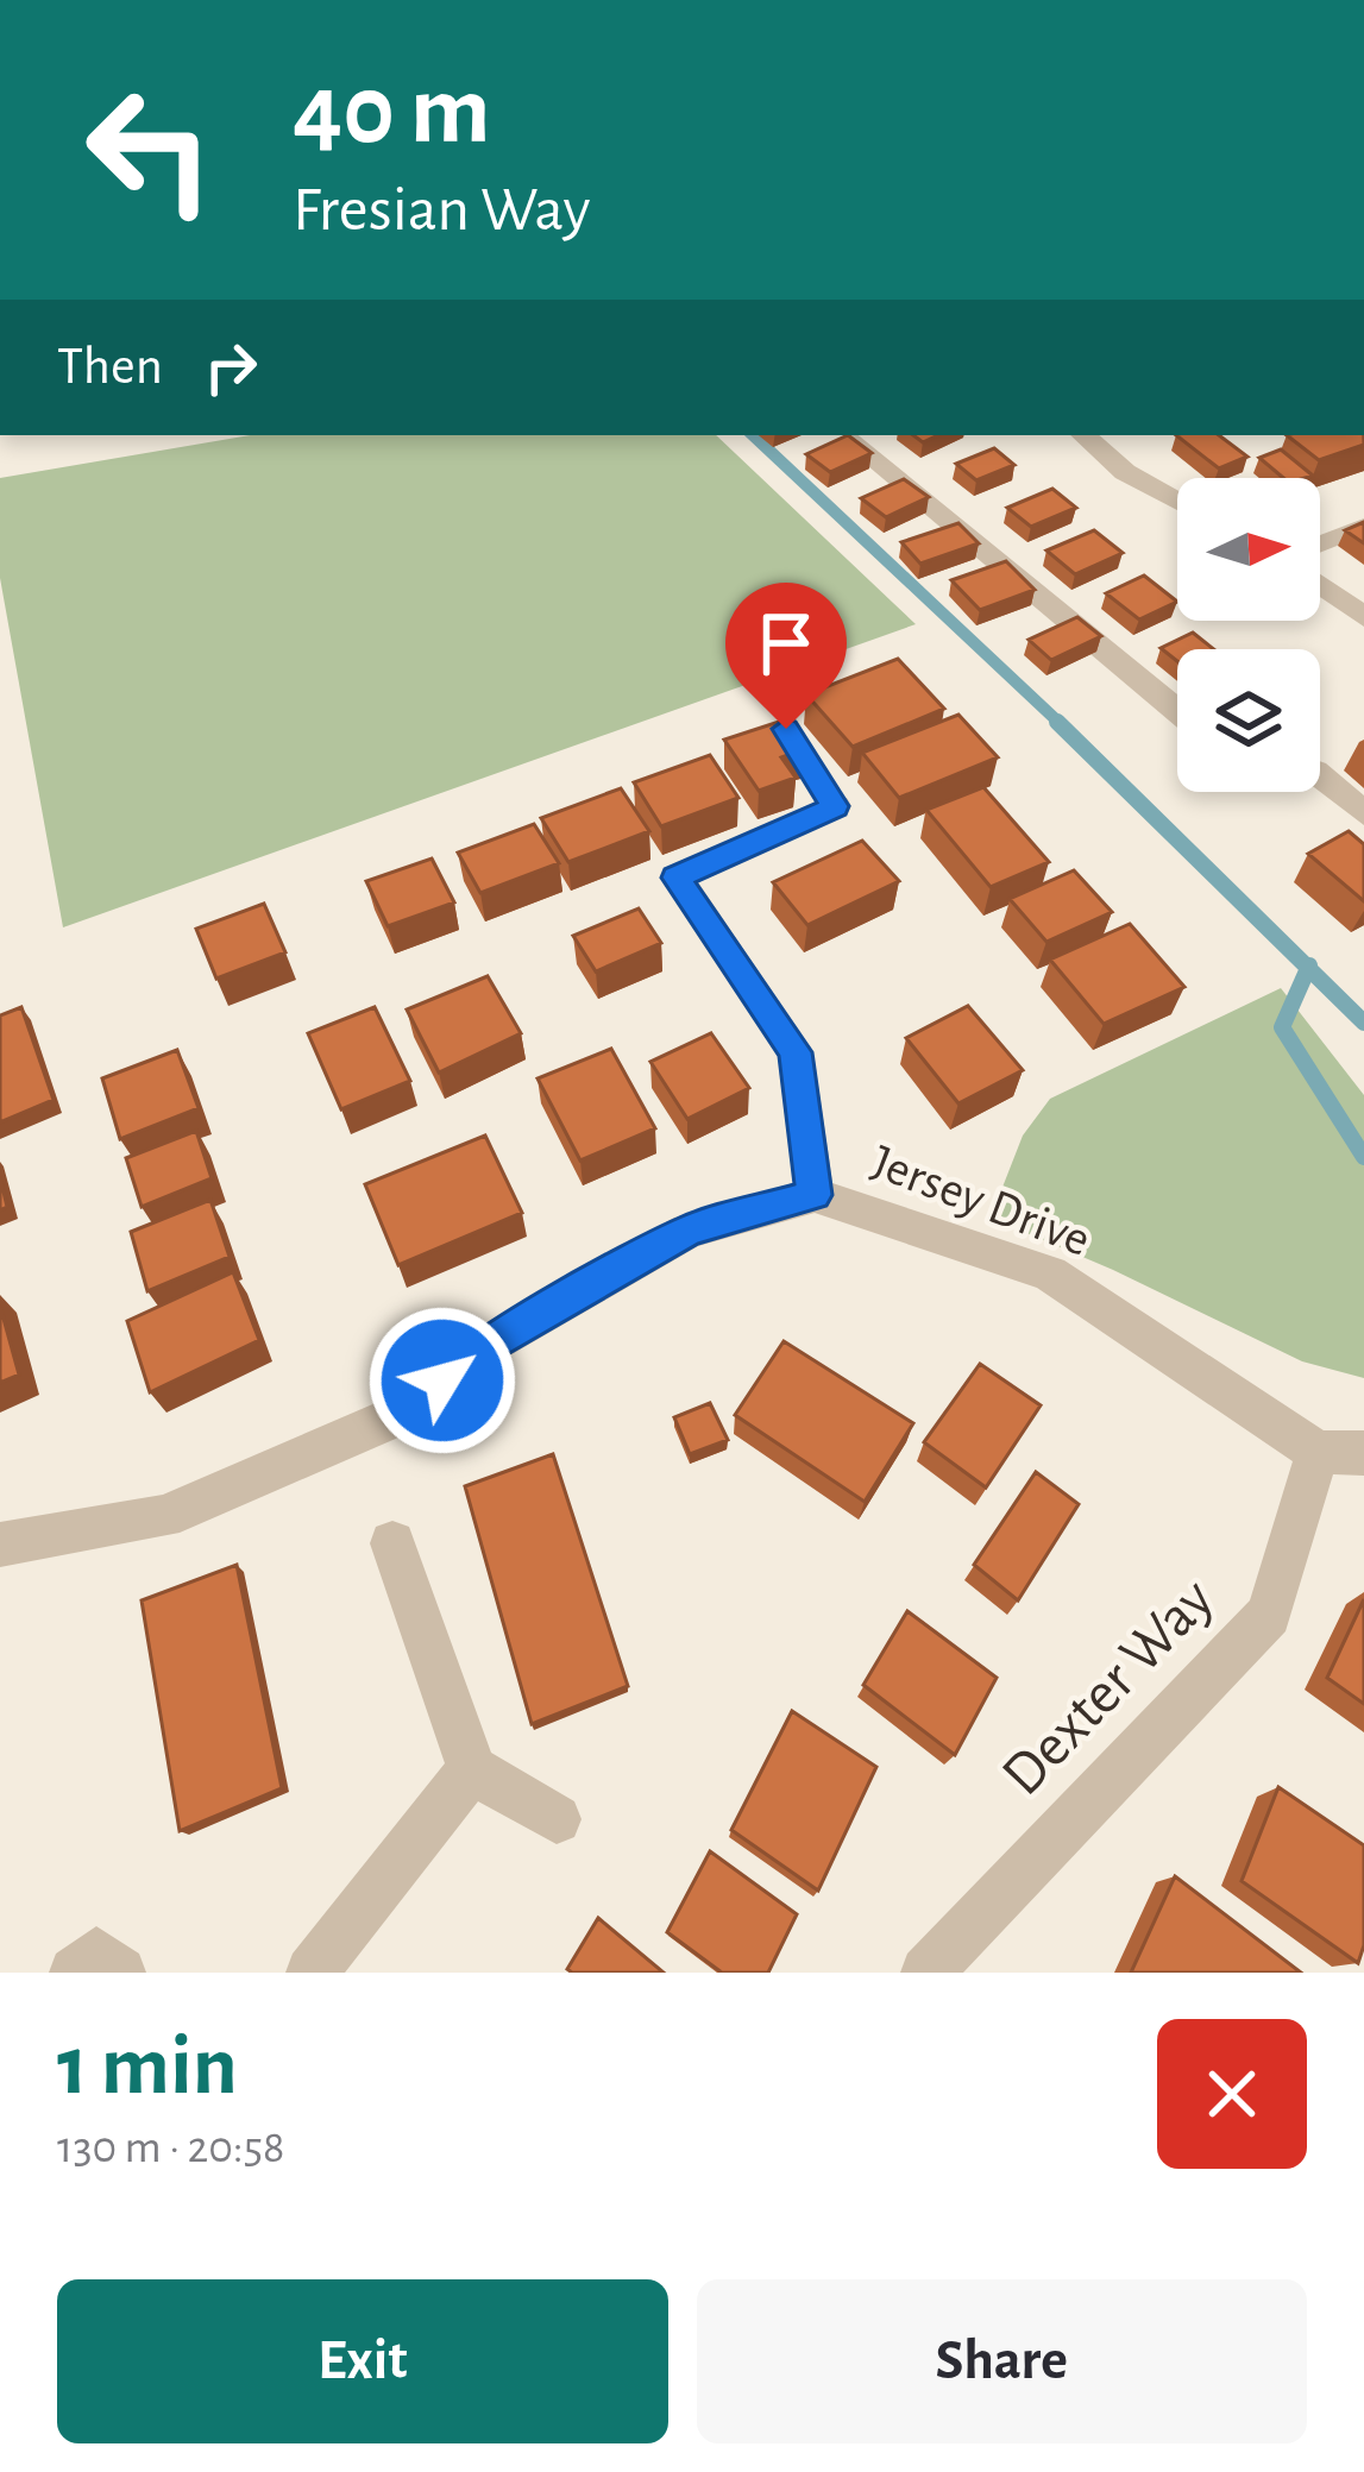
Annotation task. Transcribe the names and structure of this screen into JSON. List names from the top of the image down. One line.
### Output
{"streets":{"street":["Jersey Drive","Dexter Way"]},"crossings":[["Jersey Drive","Dexter Way"]],"north":"right","page":{"turn":["40 m","Fresian Way"],"then":"Then","heading":["1 min","130 m · 20:58"],"buttons":["Exit","Share"]}}
